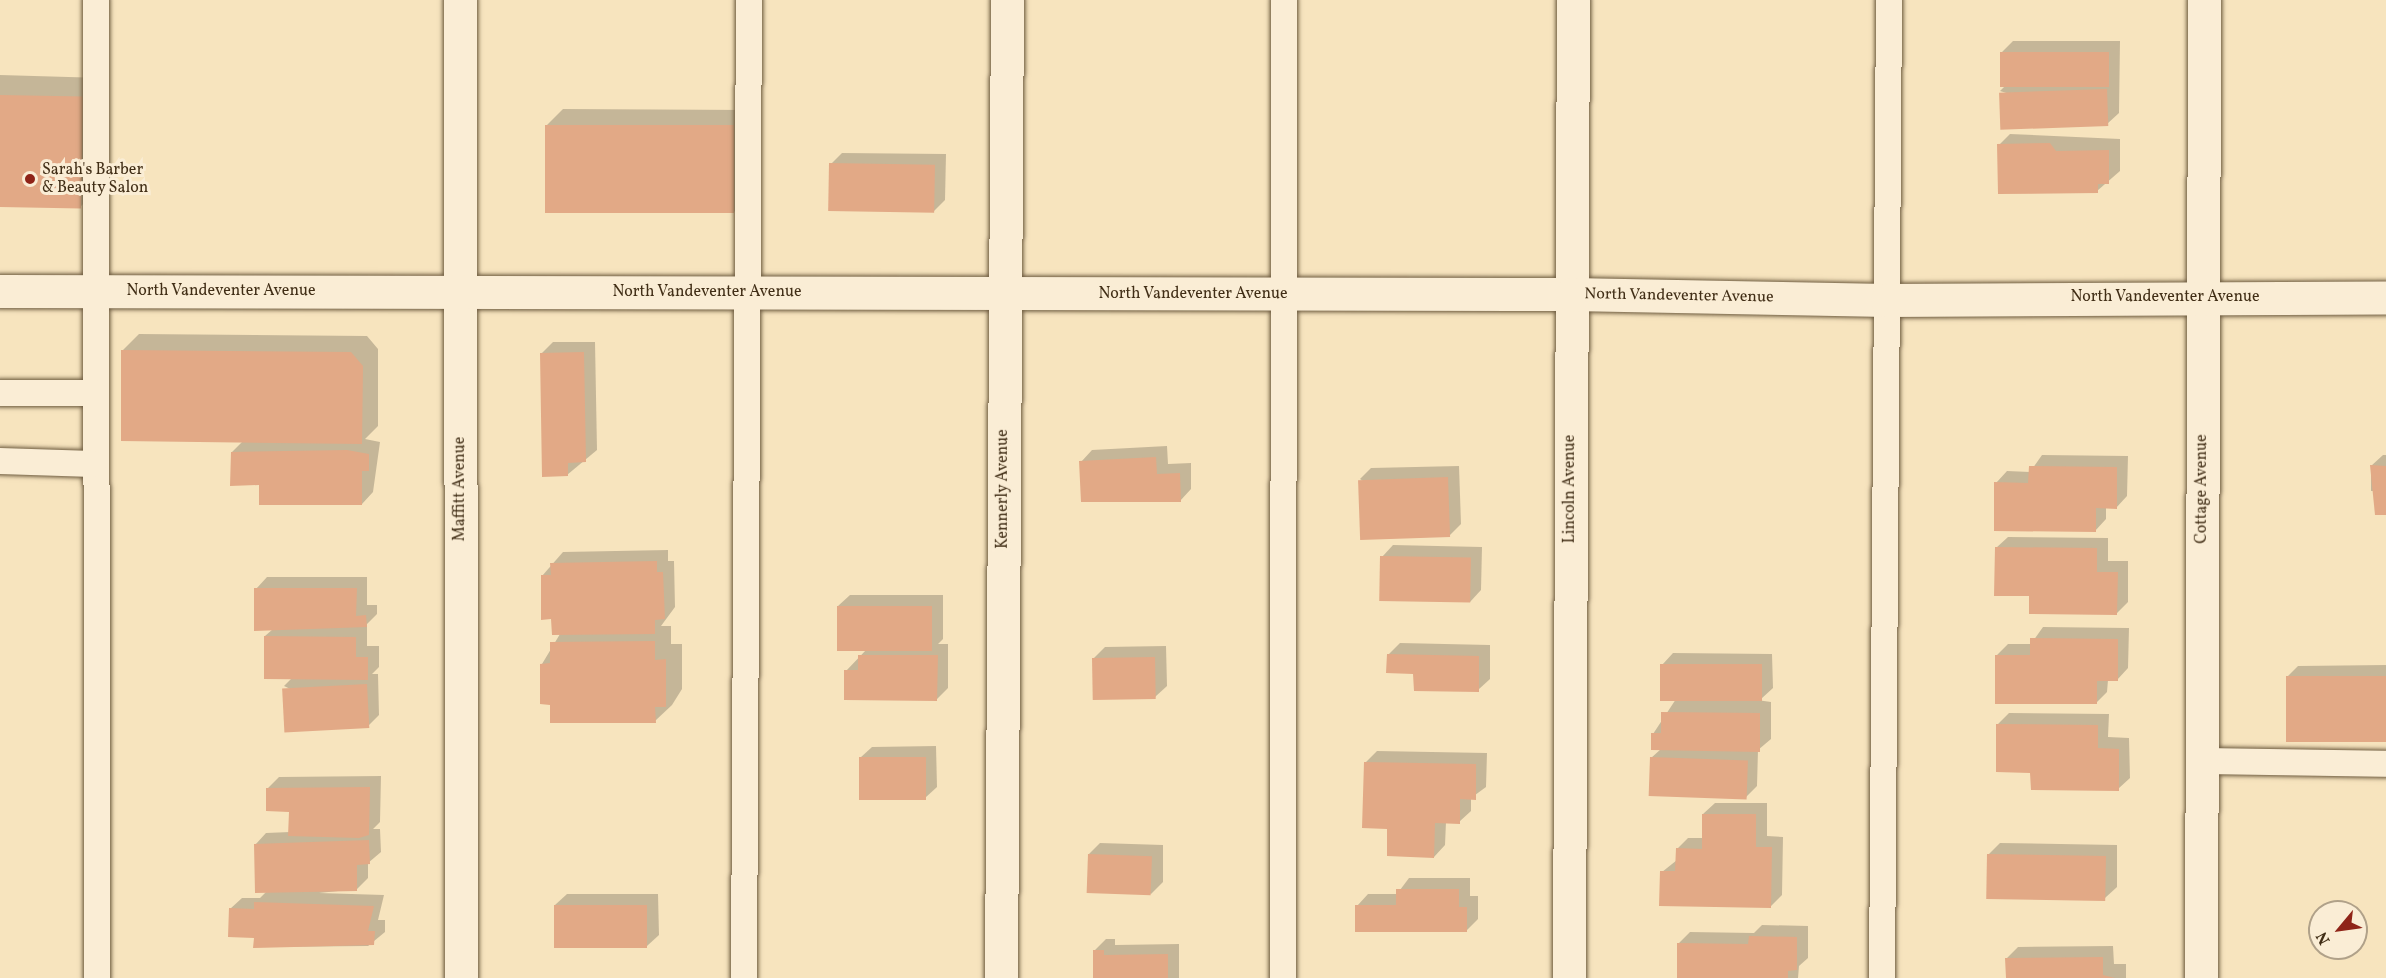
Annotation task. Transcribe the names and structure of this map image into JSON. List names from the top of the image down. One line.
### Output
{"streets":{"street":["North Vandeventer Avenue","Maffitt Avenue","Kennerly Avenue","Lincoln Avenue","Cottage Avenue"]},"crossings":[["North Vandeventer Avenue","Maffitt Avenue"],["North Vandeventer Avenue","Kennerly Avenue"],["North Vandeventer Avenue","Lincoln Avenue"],["North Vandeventer Avenue","Cottage Avenue"]],"places":["Sarah's Barber & Beauty Salon"],"north":"bottom left"}
